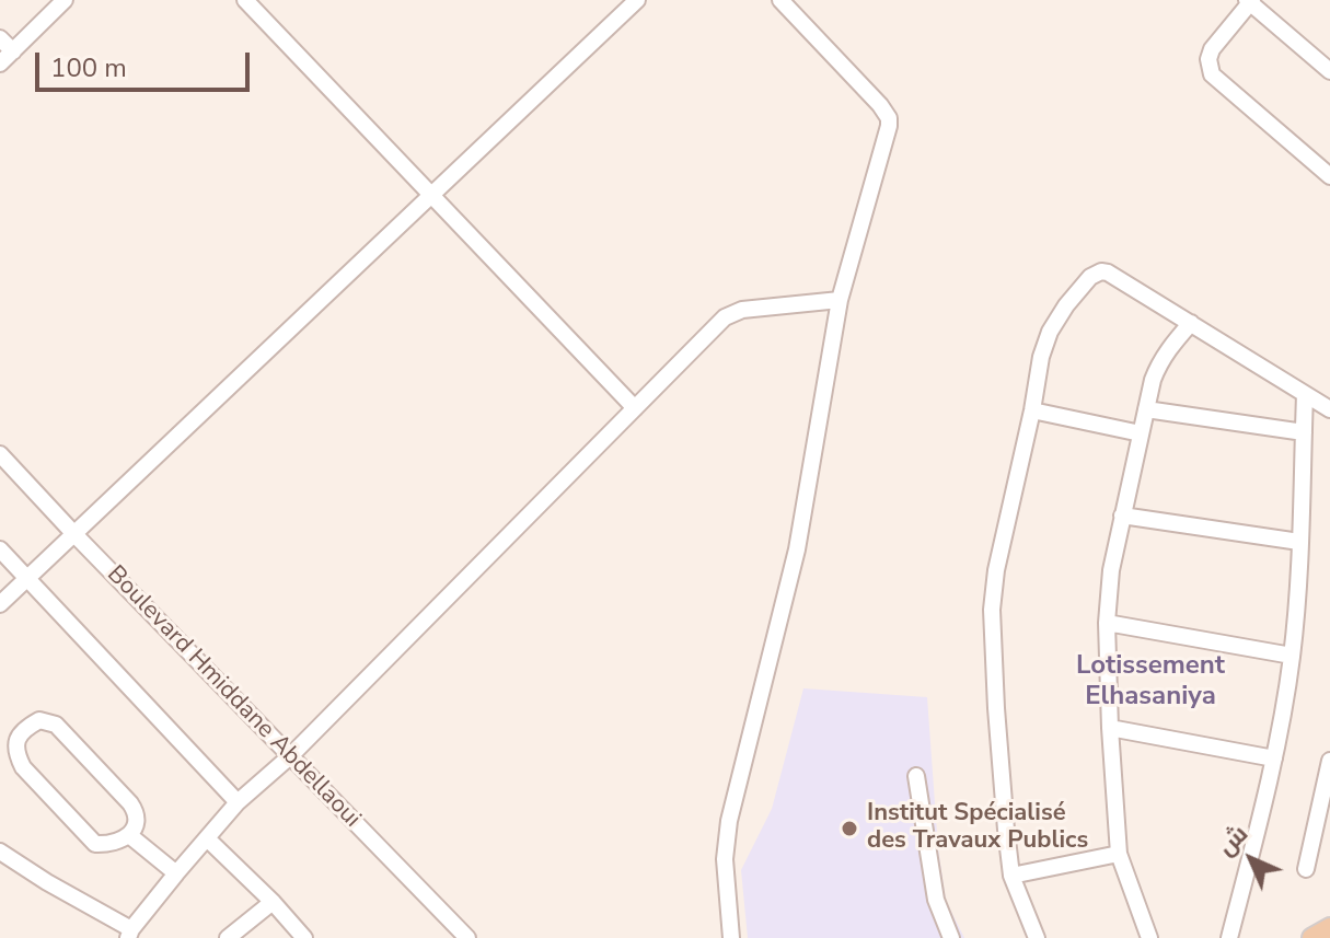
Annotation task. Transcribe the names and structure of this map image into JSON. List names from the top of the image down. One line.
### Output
{"streets":{"street":["Boulevard Hmiddane Abdellaoui"]},"districts":["Lotissement Elhasaniya"],"places":["Institut Spécialisé des Travaux Publics"],"scale_bar":"100 m","north":"top left"}
